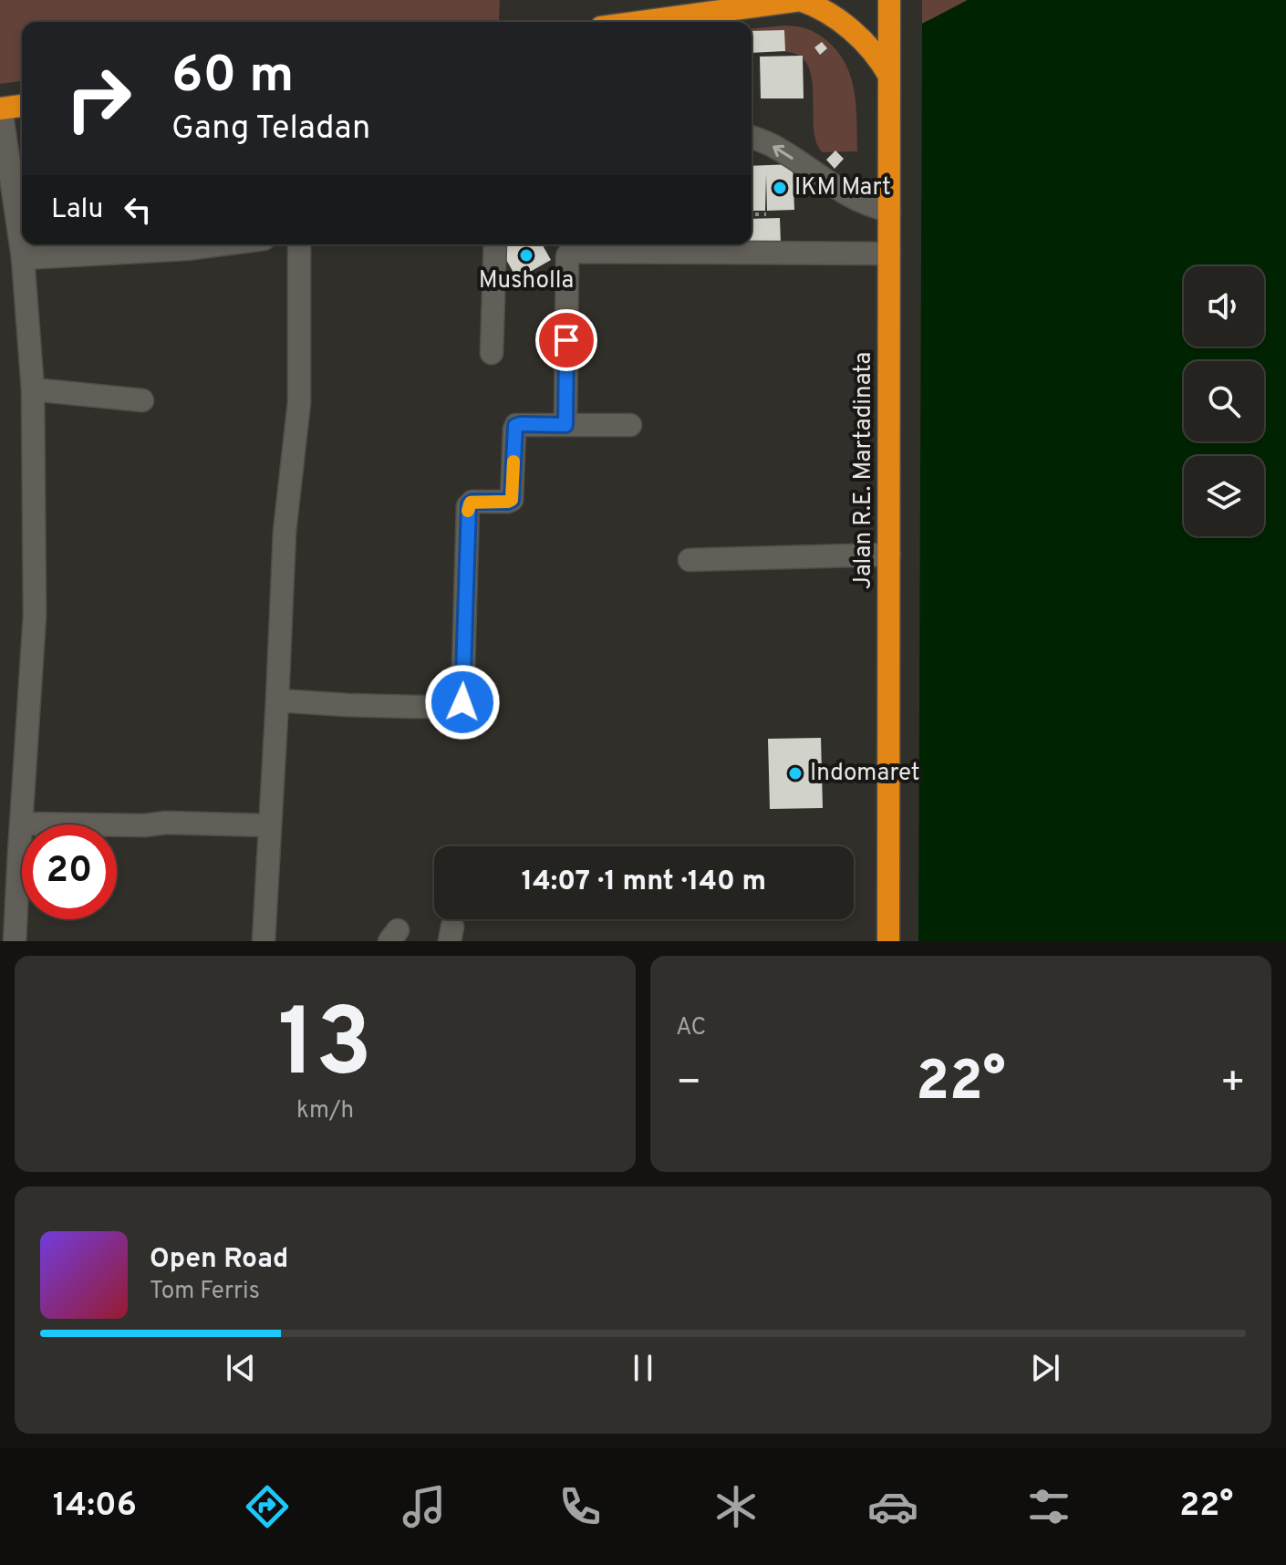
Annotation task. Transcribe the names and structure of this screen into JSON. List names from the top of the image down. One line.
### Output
{"streets":{"highway":["Jalan R.E. Martadinata"]},"places":["IKM Mart","Musholla","Indomaret"],"page":{"turn":["60 m","Gang Teladan"],"then":"Lalu","limit":"20","trip":"14:07 · 1 mnt · 140 m","tile":[["13","km/h"],"AC"],"heat":["−","22°","+"],"song":["Open Road","Tom Ferris"],"tabs":["14:06","22°"]}}
